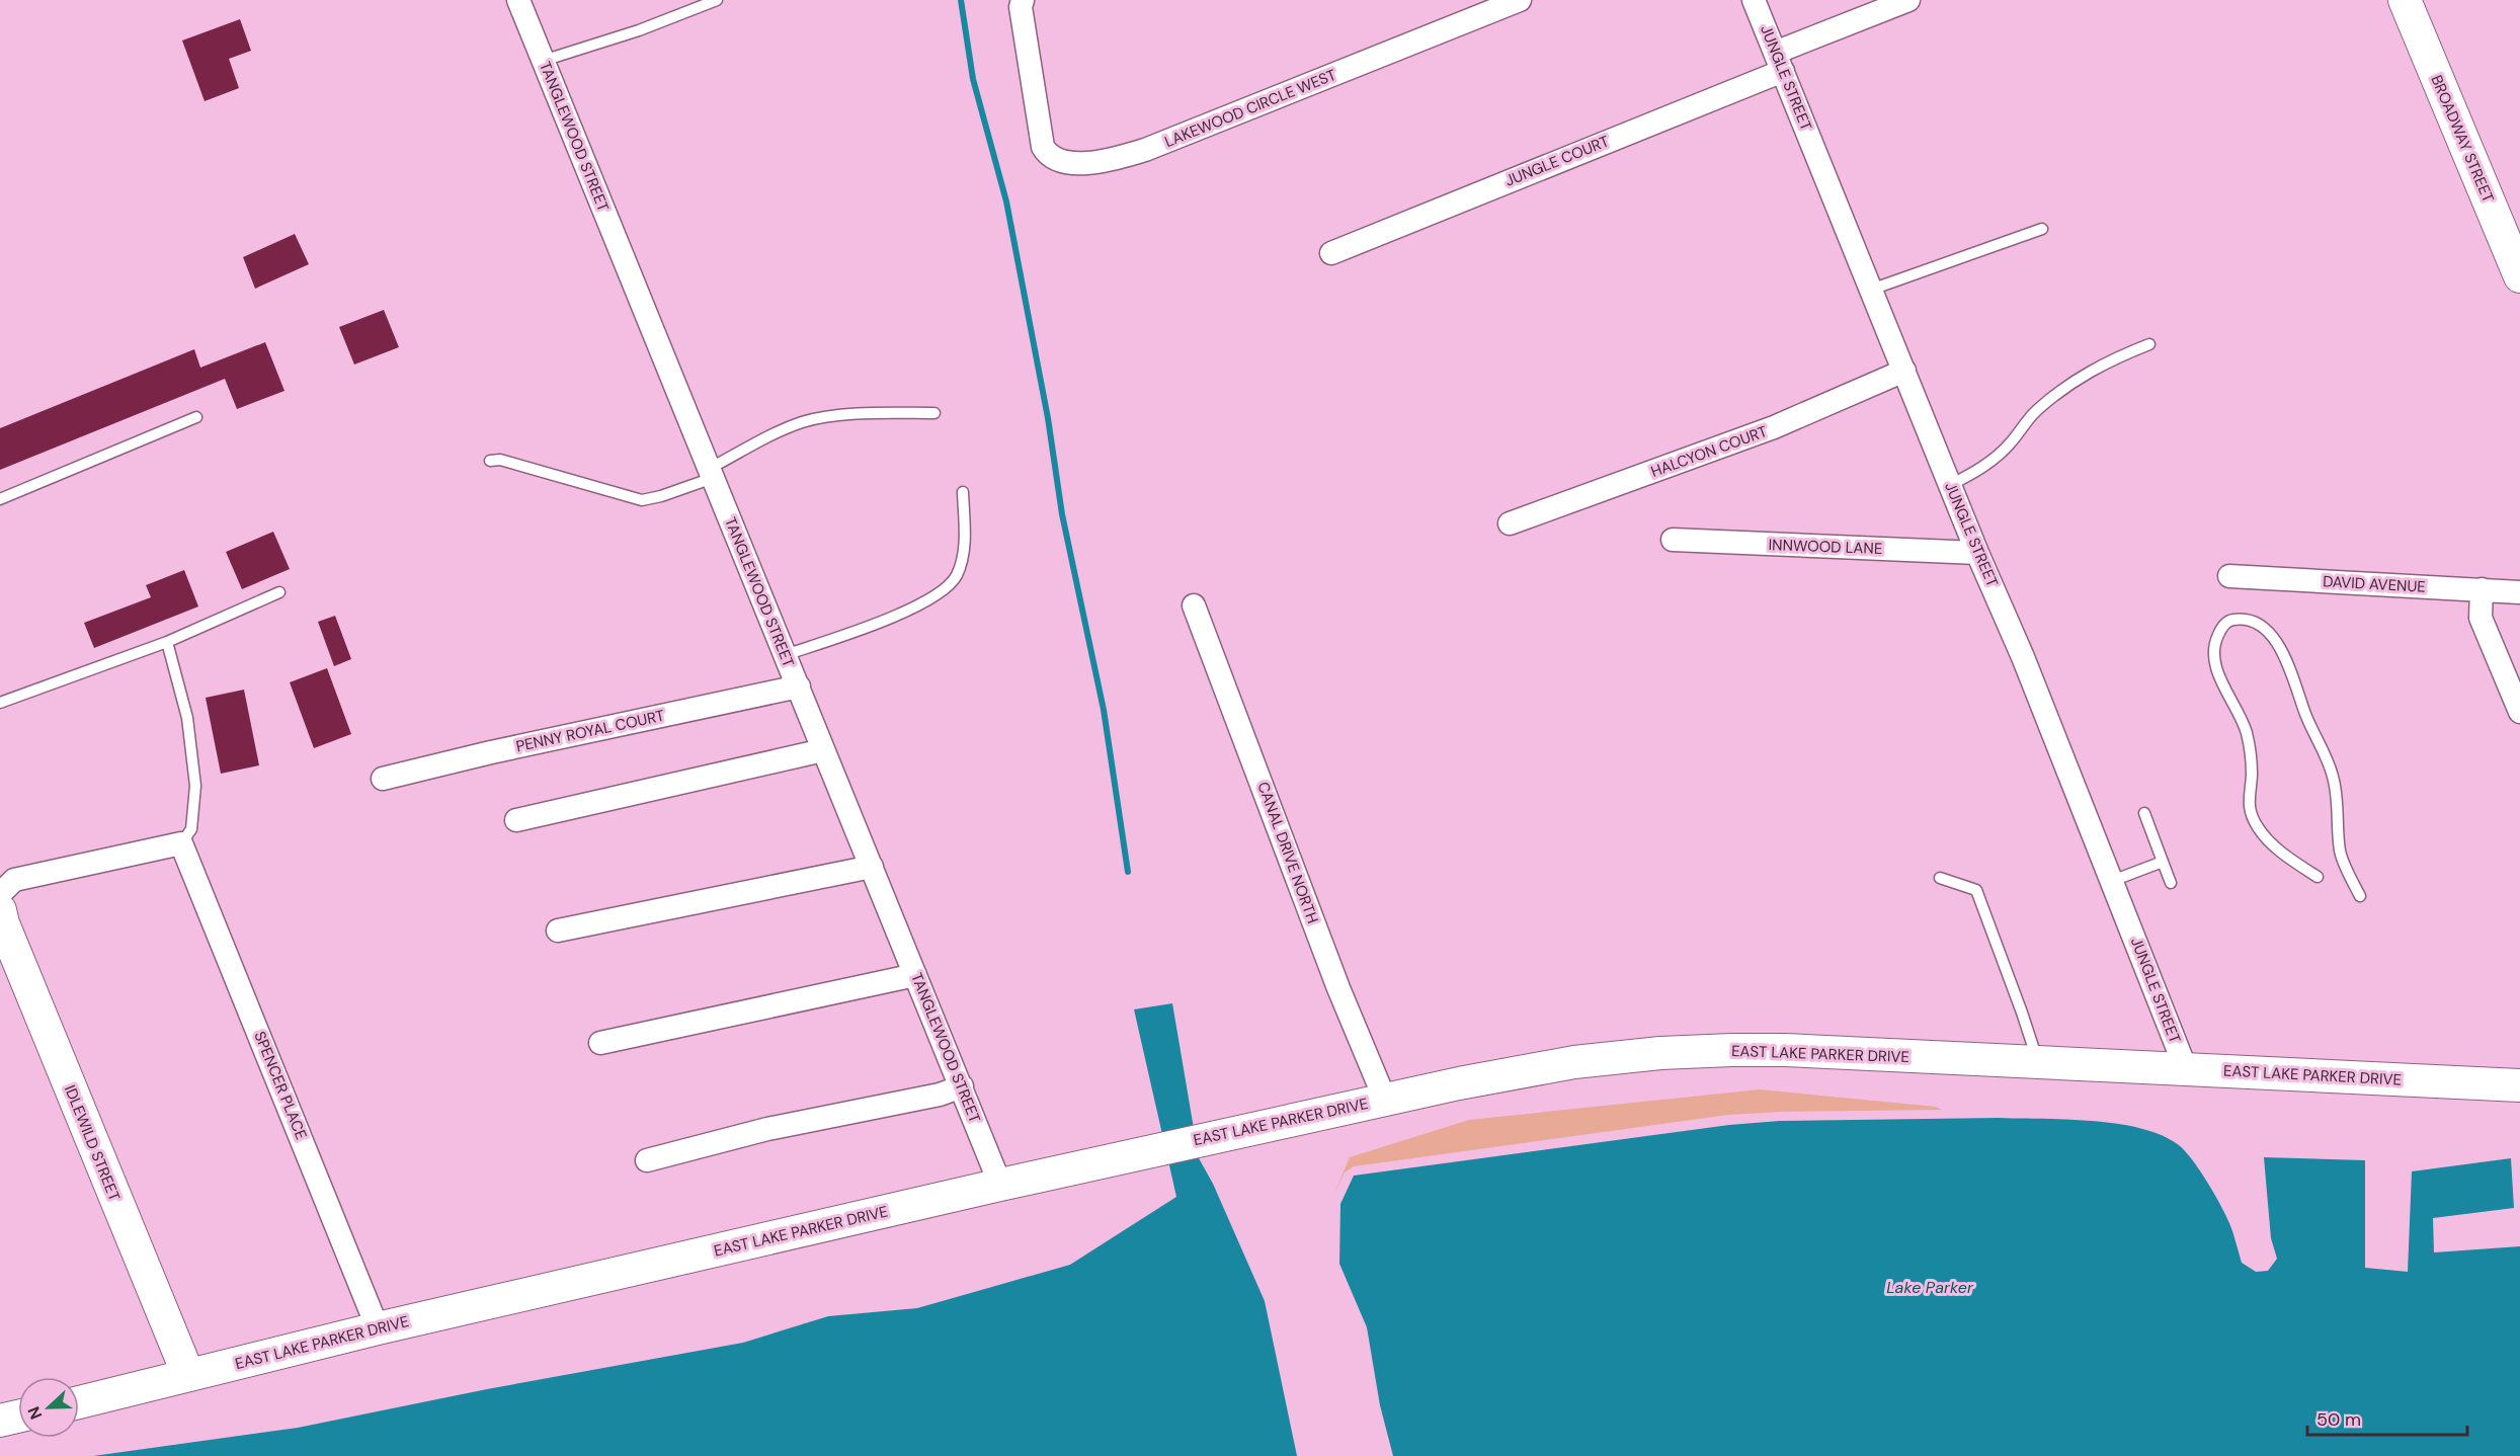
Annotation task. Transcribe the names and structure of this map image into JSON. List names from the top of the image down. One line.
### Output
{"streets":{"street":["JUNGLE STREET","LAKEWOOD CIRCLE WEST","TANGLEWOOD STREET","BROADWAY STREET","JUNGLE COURT","HALCYON COURT","INNWOOD LANE","DAVID AVENUE","PENNY ROYAL COURT","CANAL DRIVE NORTH","EAST LAKE PARKER DRIVE","SPENCER PLACE","IDLEWILD STREET"]},"crossings":[["JUNGLE STREET","JUNGLE COURT"],["JUNGLE STREET","HALCYON COURT"],["JUNGLE STREET","INNWOOD LANE"],["JUNGLE STREET","EAST LAKE PARKER DRIVE"],["TANGLEWOOD STREET","PENNY ROYAL COURT"],["TANGLEWOOD STREET","EAST LAKE PARKER DRIVE"],["CANAL DRIVE NORTH","EAST LAKE PARKER DRIVE"],["EAST LAKE PARKER DRIVE","SPENCER PLACE"],["EAST LAKE PARKER DRIVE","IDLEWILD STREET"]],"water":["Lake Parker"],"scale_bar":"50 m","north":"left"}
